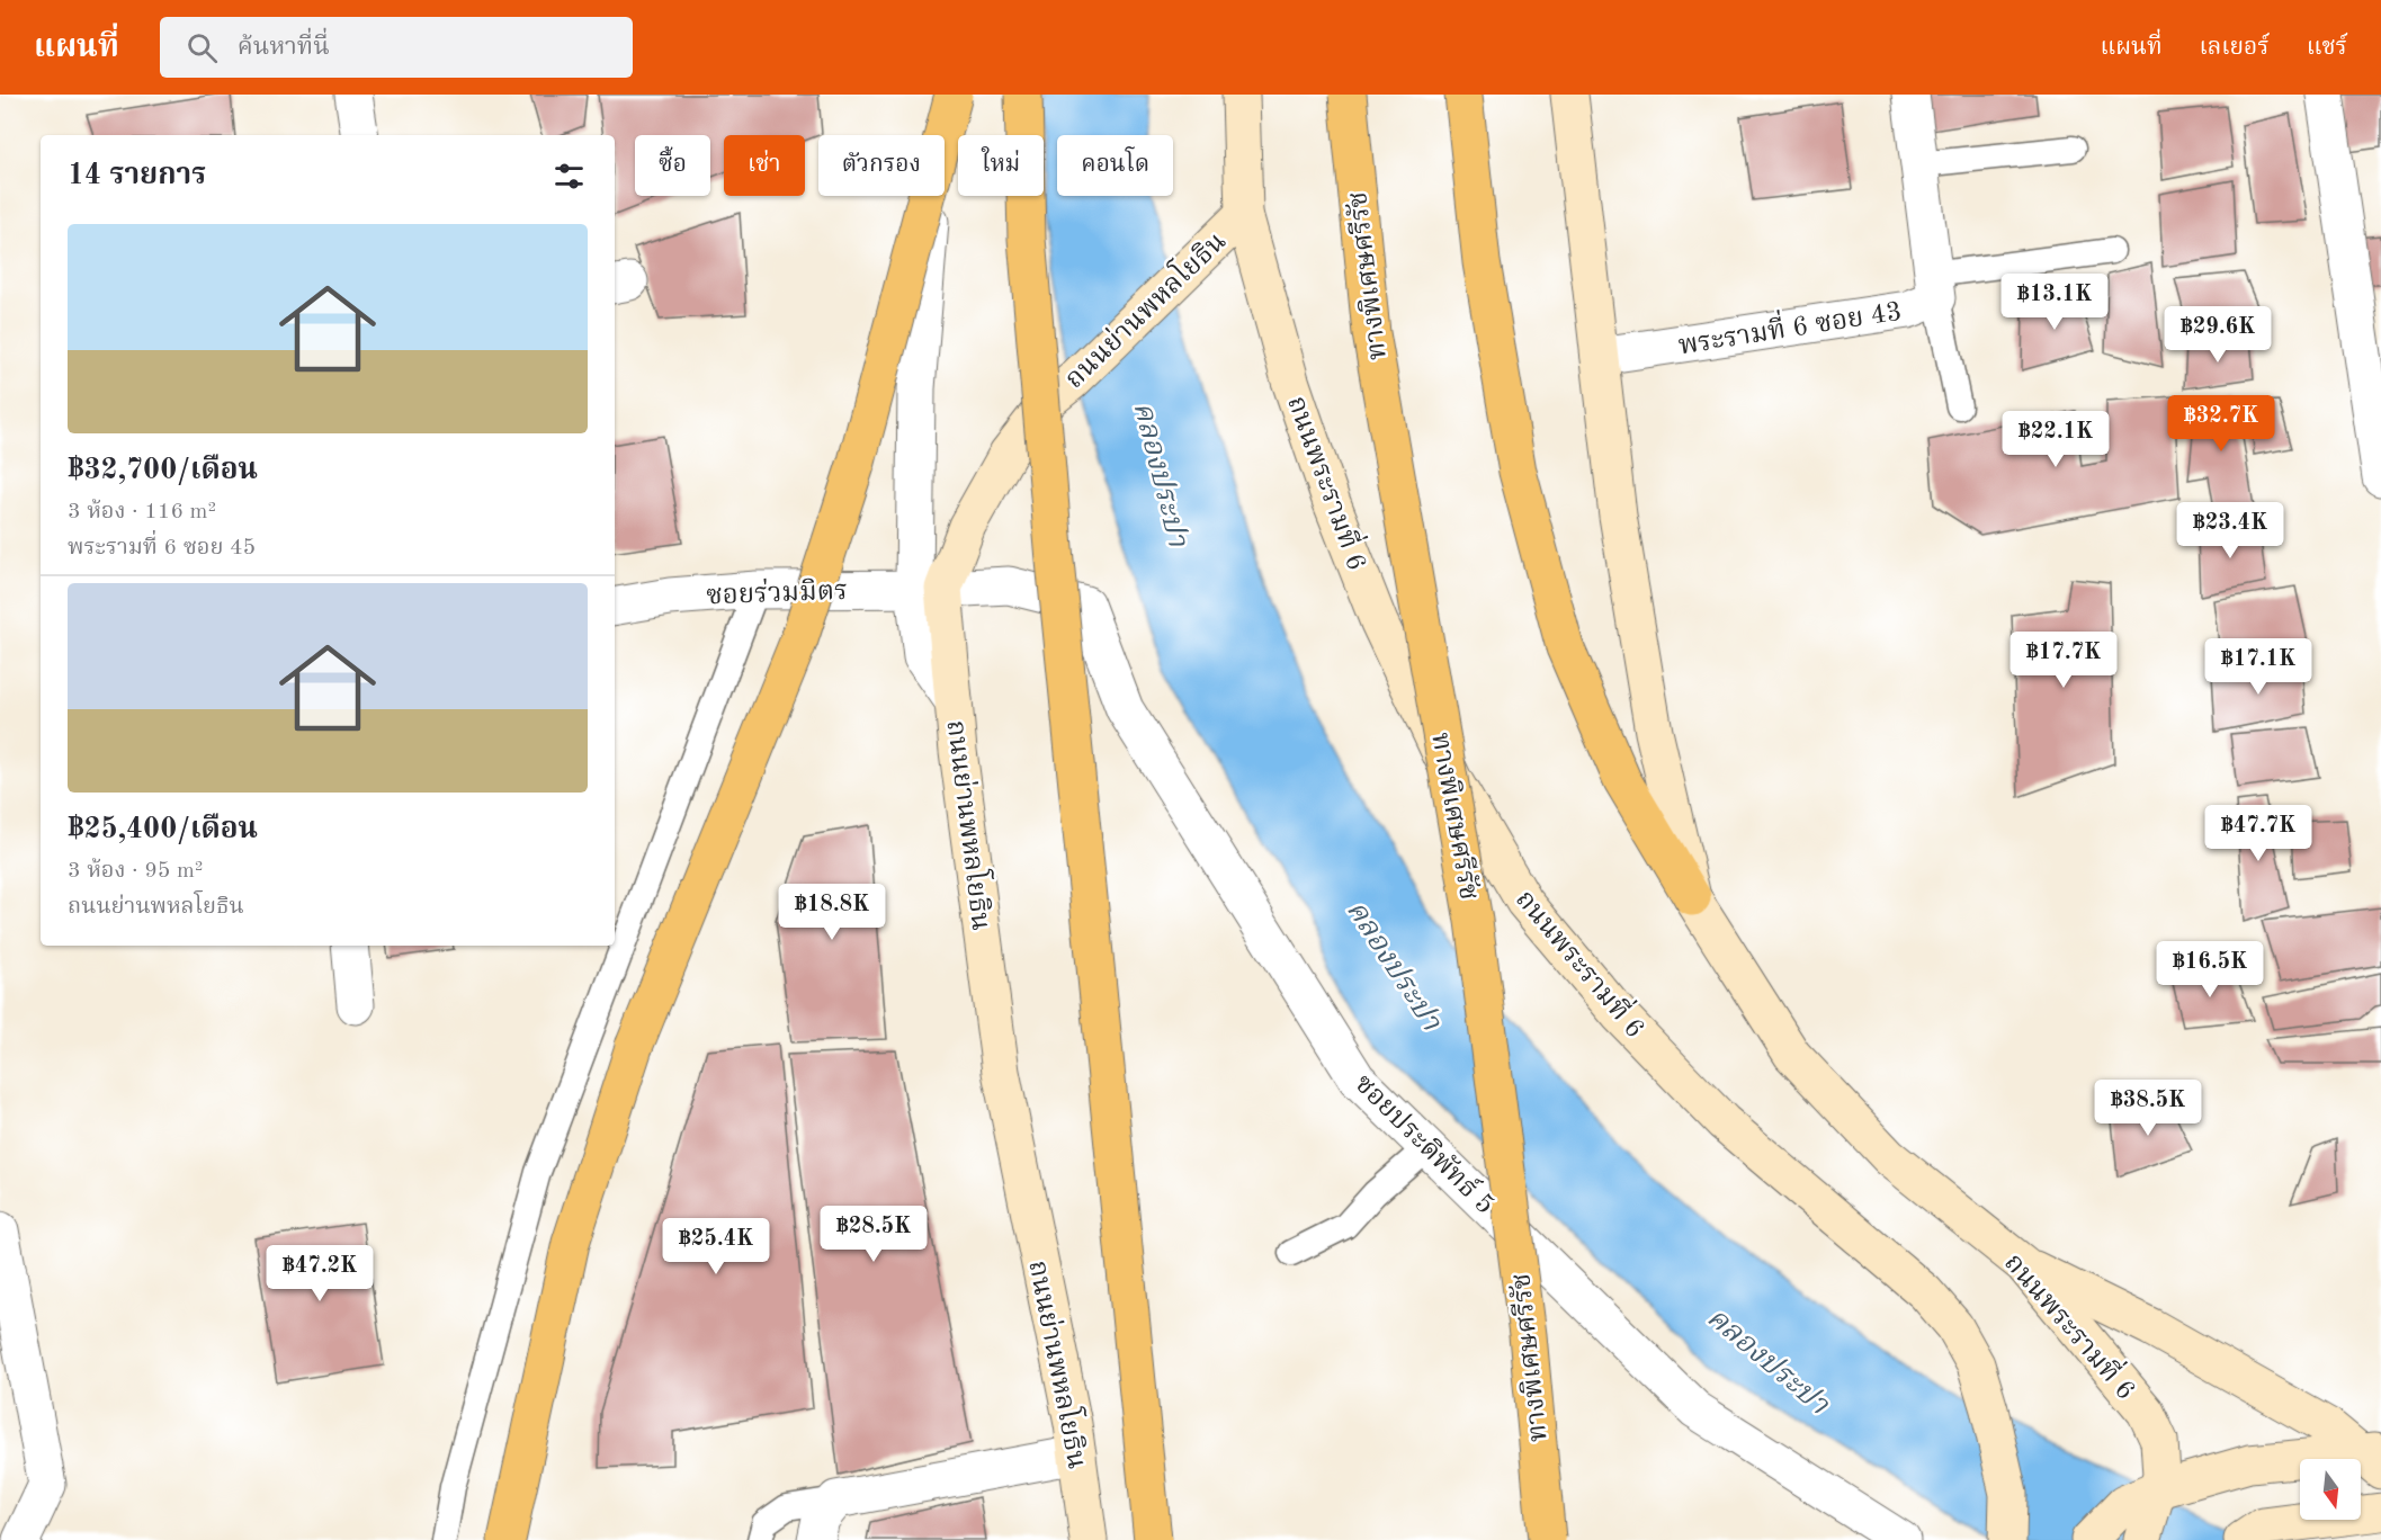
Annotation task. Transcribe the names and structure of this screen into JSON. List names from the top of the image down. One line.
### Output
{"streets":{"highway":["ทางพิเศษศรีรัช"],"main road":["ถนนย่านพหลโยธิน","ถนนพระรามที่ 6"],"street":["พระรามที่ 6 ซอย 43","ซอยร่วมมิตร","ซอยประดิพัทธ์ 5"]},"crossings":[["ถนนย่านพหลโยธิน","ถนนพระรามที่ 6"],["ถนนย่านพหลโยธิน","ซอยร่วมมิตร"],["ถนนย่านพหลโยธิน","ซอยประดิพัทธ์ 5"],["พระรามที่ 6 ซอย 43","ถนนพระรามที่ 6"],["ซอยร่วมมิตร","ซอยประดิพัทธ์ 5"]],"water":["คลองประปา"],"north":"bottom","page":{"header":"แผนที่","search":"ค้นหาที่นี่","nav":["แผนที่","เลเยอร์","แชร์"],"chip":["ซื้อ","เช่า","ตัวกรอง","ใหม่","คอนโด"],"heading":"14 รายการ","list":[{"name":"฿32,700/เดือน","note":"3 ห้อง · 116 m² · พระรามที่ 6 ซอย 45"},{"name":"฿25,400/เดือน","note":"3 ห้อง · 95 m² · ถนนย่านพหลโยธิน"}],"price":["฿13.1K","฿29.6K","฿32.7K","฿22.1K","฿23.4K","฿17.7K","฿17.1K","฿47.7K","฿18.8K","฿16.5K","฿38.5K","฿28.5K","฿25.4K","฿47.2K"]}}
